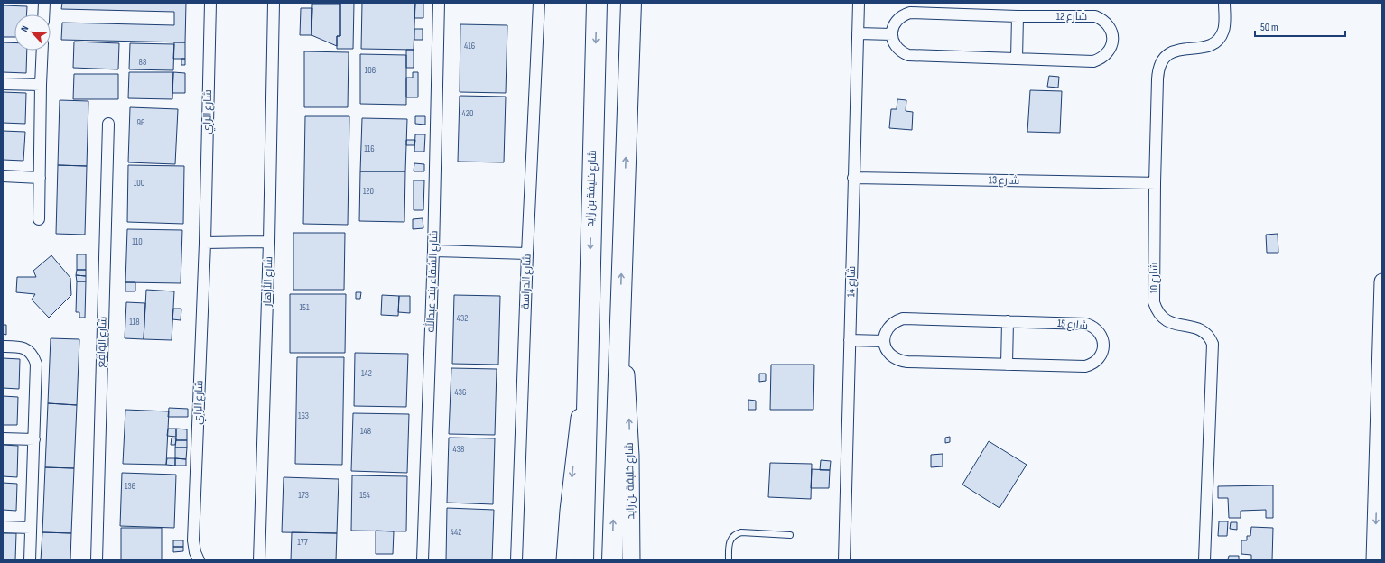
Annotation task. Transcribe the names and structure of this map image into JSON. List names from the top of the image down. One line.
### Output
{"streets":{"highway":["شارع خليفة بن زايد"],"street":["شارع 12","شارع الراي","شارع 13","شارع 10","شارع الأَزْهار","شارع الشفاء بنت عبدالله","شارع الدراسة","شارع 14","شارع 15","شارع الوَاقِع"]},"crossings":[["شارع 13","شارع 10"],["شارع 13","شارع 14"]],"house_numbers":["416","88","106","420","96","116","100","120","110","151","432","118","142","436","163","148","438","136","173","154","442","177"],"scale_bar":"50 m","north":"top left"}
